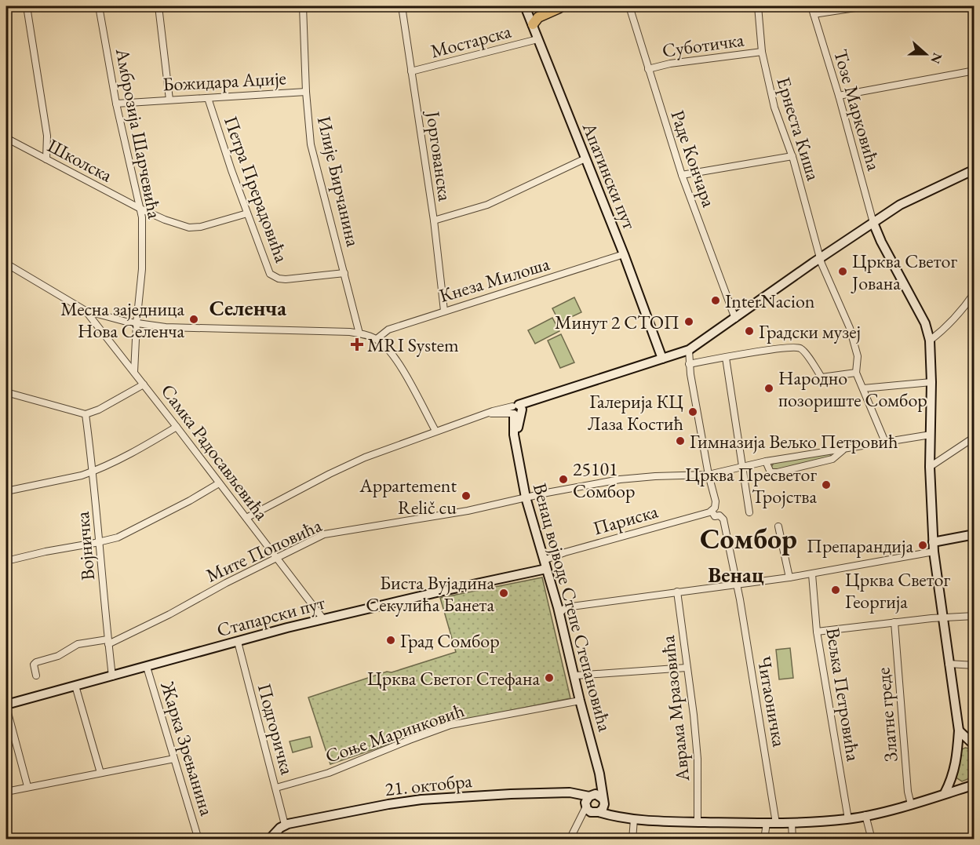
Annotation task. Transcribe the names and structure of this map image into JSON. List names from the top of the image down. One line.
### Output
{"streets":{"main road":["Апатински пут","Венац војводе Степе Степановића","Стапарски пут","21. октобра"],"street":["Мостарска","Суботичка","Божидара Аџије","Тозе Марковића","Ернеста Киша","Амброзија Шарчевића","Јоргованска","Раде Кончара","Школска","Илије Бирчанина","Петра Прерадовића","Кнеза Милоша","Самка Радосављевића","Париска","Војничка","Мите Поповића","Вељка Петровића","Читаоничка","Аврама Мразовића","Златне греде","Подгоричка","Соње Маринковић","Жарка Зрењанина"]},"crossings":[["Мостарска","Јоргованска"],["Мостарска","Апатински пут"],["Суботичка","Ернеста Киша"],["Суботичка","Раде Кончара"],["Божидара Аџије","Амброзија Шарчевића"],["Божидара Аџије","Илије Бирчанина"],["Божидара Аџије","Петра Прерадовића"],["Амброзија Шарчевића","Школска"],["Јоргованска","Кнеза Милоша"],["Школска","Петра Прерадовића"],["Апатински пут","Кнеза Милоша"],["Илије Бирчанина","Петра Прерадовића"],["Самка Радосављевића","Мите Поповића"],["Самка Радосављевића","Стапарски пут"],["Париска","Венац војводе Степе Степановића"],["Париска","Стапарски пут"],["Париска","Читаоничка"],["Војничка","Мите Поповића"],["Војничка","Стапарски пут"],["Мите Поповића","Венац војводе Степе Степановића"],["Венац војводе Степе Степановића","Стапарски пут"],["Венац војводе Степе Степановића","Соње Маринковић"],["Венац војводе Степе Степановића","21. октобра"],["Стапарски пут","Подгоричка"],["Стапарски пут","Жарка Зрењанина"],["Подгоричка","Соње Маринковић"],["Подгоричка","21. октобра"]],"districts":["Селенча","Сомбор","Венац"],"places":{"other":["Црква Светог Јована","InterNacion","Месна заједница Нова Селенча","Минут 2 СТОП","Градски музеј","Народно позориште Сомбор","Галерија КЦ Лаза Костић","Гимназија Вељко Петровић","25101 Сомбор","Црква Пресветог Тројства","Appartement Relič cu","Препарандија","Црква Светог Георгија","Биста Вујадина Секулића Банета","Град Сомбор","Црква Светог Стефана"],"health":["MRI System"]},"north":"right"}
